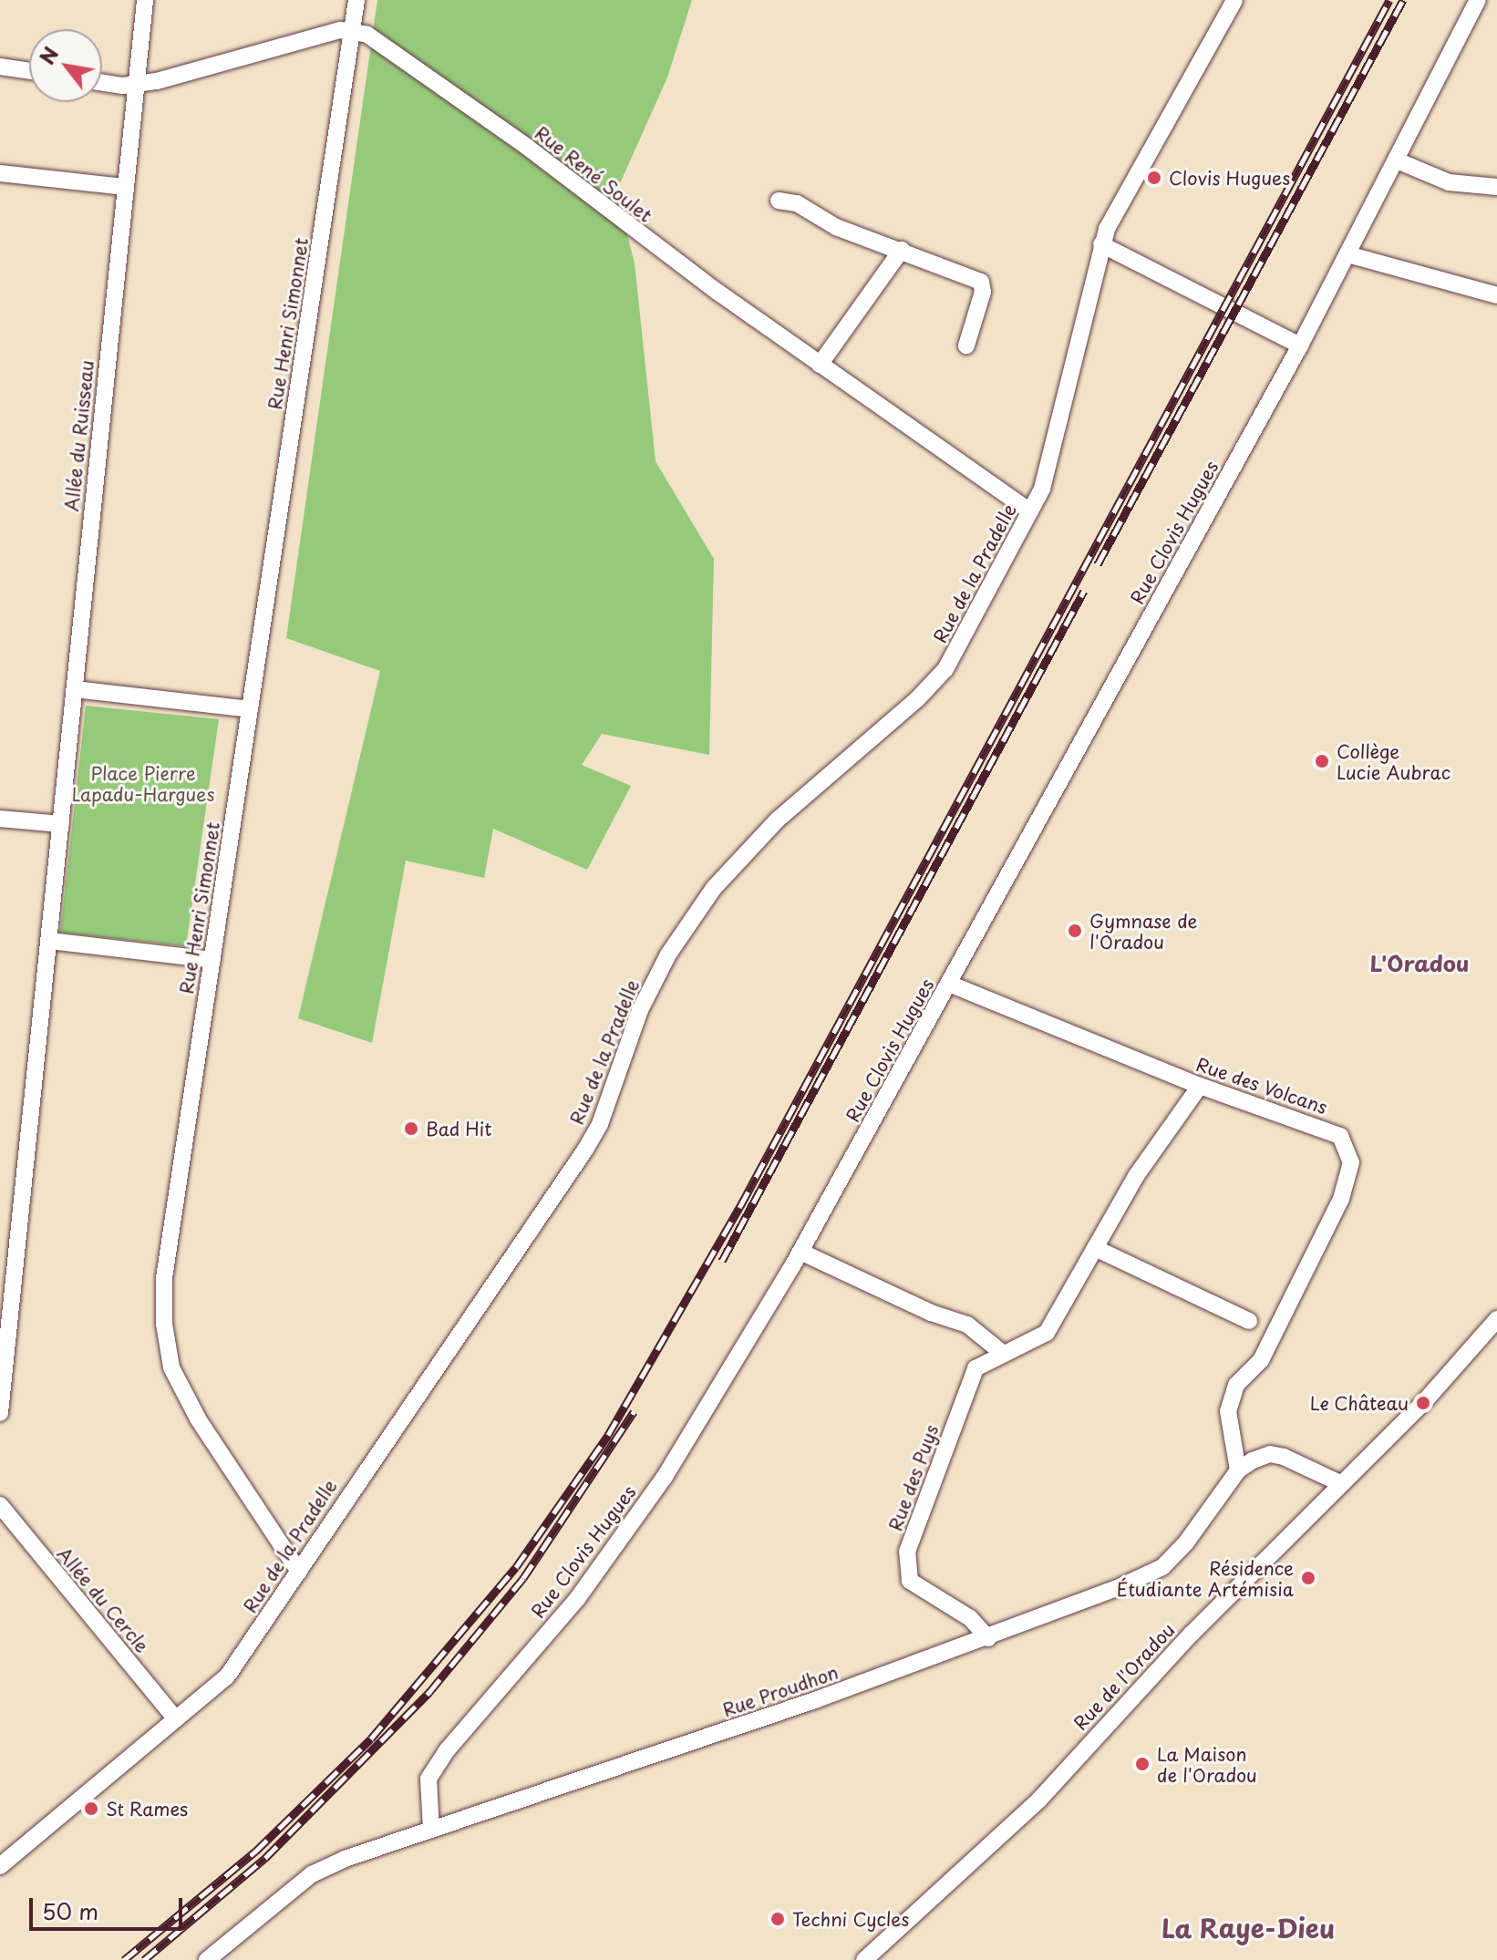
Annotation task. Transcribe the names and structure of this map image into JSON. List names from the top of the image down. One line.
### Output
{"streets":{"street":["Rue René Soulet","Rue Henri Simonnet","Allée du Ruisseau","Rue Clovis Hugues","Rue de la Pradelle","Rue des Volcans","Rue des Puys","Allée du Cercle","Rue de l'Oradou","Rue Proudhon"]},"crossings":[["Rue René Soulet","Rue Henri Simonnet"],["Rue René Soulet","Rue de la Pradelle"],["Rue Henri Simonnet","Rue de la Pradelle"],["Rue Clovis Hugues","Rue des Volcans"],["Rue Clovis Hugues","Rue Proudhon"],["Rue de la Pradelle","Allée du Cercle"],["Rue des Volcans","Rue des Puys"],["Rue des Volcans","Rue Proudhon"],["Rue des Puys","Rue Proudhon"],["Rue de l'Oradou","Rue Proudhon"]],"districts":["L'Oradou","La Raye-Dieu"],"parks":["Place Pierre Lapadu-Hargues"],"places":["Clovis Hugues","Collège Lucie Aubrac","Gymnase de l'Oradou","Bad Hit","Le Château","Résidence Étudiante Artémisia","La Maison de l'Oradou","St Rames","Techni Cycles"],"scale_bar":"50 m","north":"top left"}
